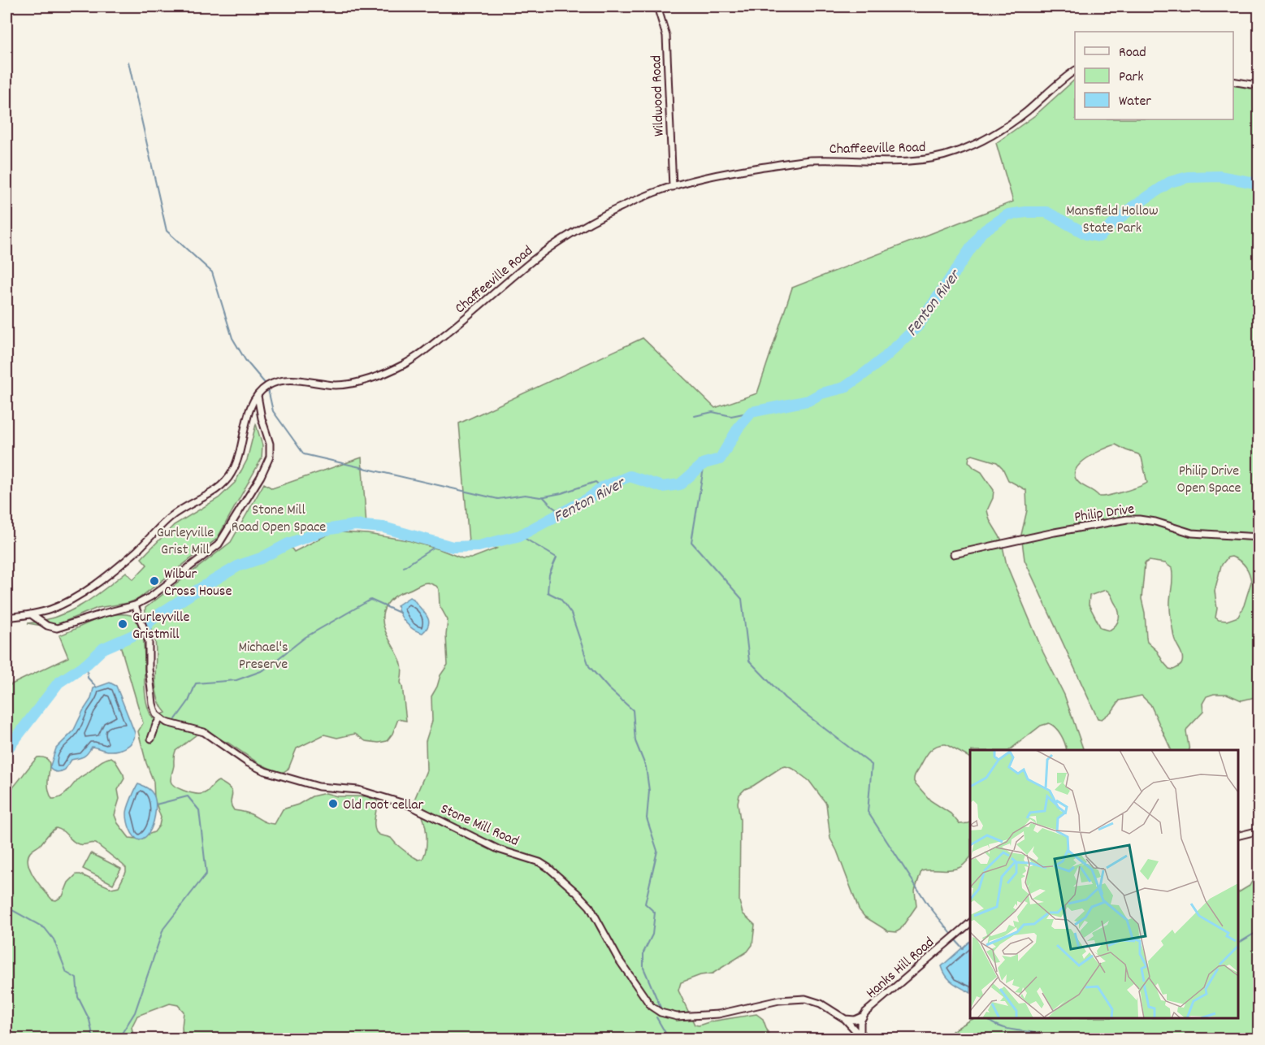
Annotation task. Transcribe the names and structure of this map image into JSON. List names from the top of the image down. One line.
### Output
{"streets":{"street":["Wildwood Road","Chaffeeville Road","Philip Drive","Stone Mill Road","Hanks Hill Road"]},"crossings":[["Wildwood Road","Chaffeeville Road"],["Stone Mill Road","Hanks Hill Road"]],"water":["Fenton River"],"parks":["Mansfield Hollow State Park","Philip Drive Open Space","Stone Mill Road Open Space","Gurleyville Grist Mill","Michael's Preserve"],"places":["Wilbur Cross House","Gurleyville Gristmill","Old root cellar"],"legend":["Road","Park","Water"]}
